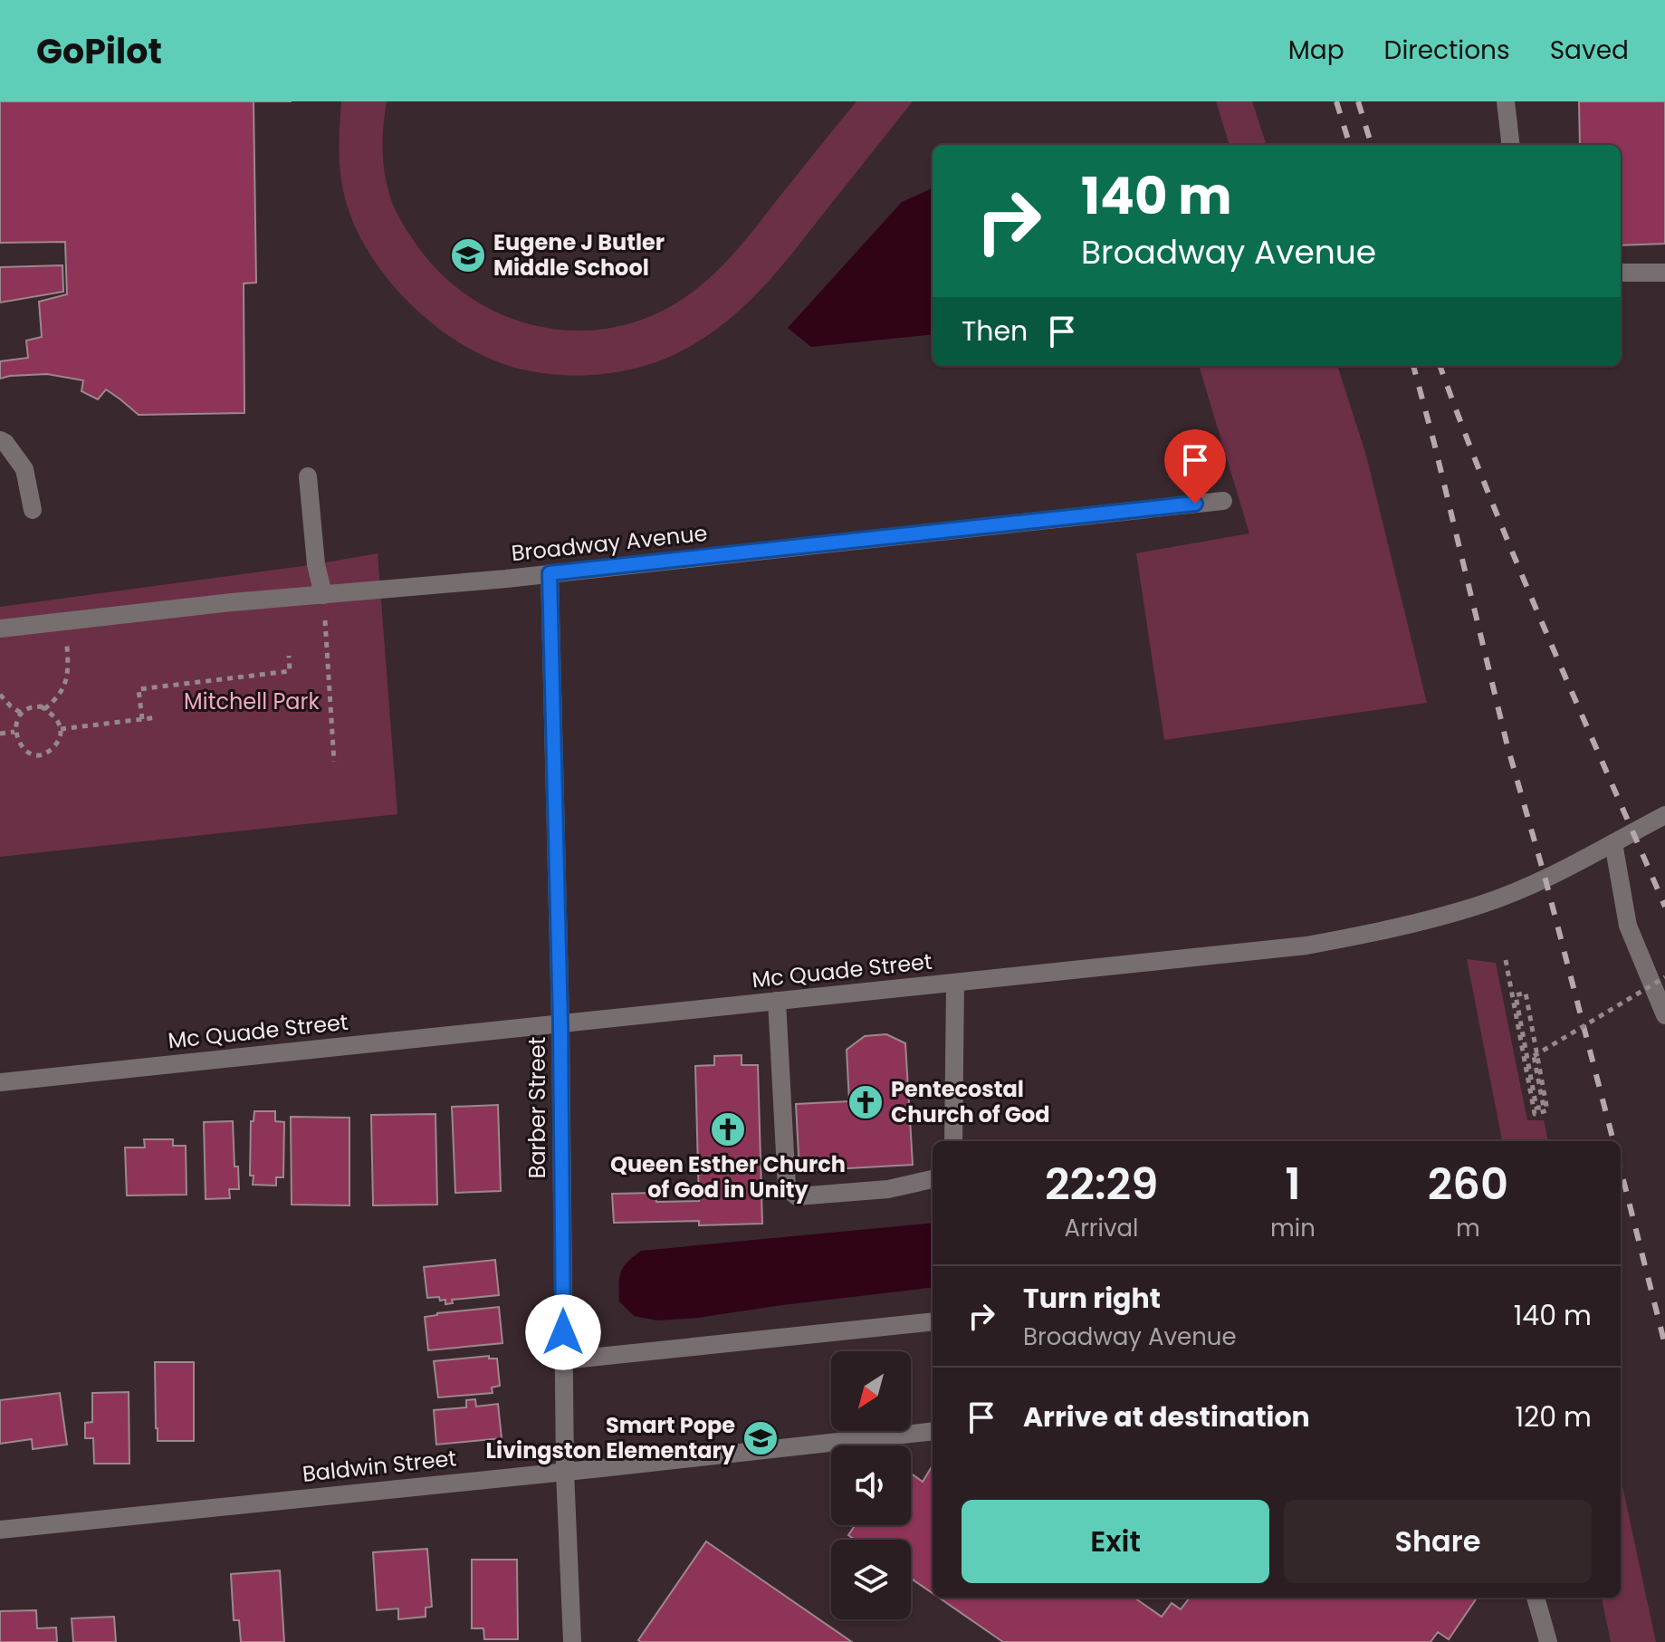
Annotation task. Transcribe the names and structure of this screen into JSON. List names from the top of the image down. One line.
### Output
{"streets":{"street":["Broadway Avenue","Mc Quade Street","Barber Street","Baldwin Street"]},"crossings":[["Broadway Avenue","Barber Street"],["Mc Quade Street","Barber Street"],["Barber Street","Baldwin Street"]],"parks":["Mitchell Park"],"places":{"school or university":["Eugene J Butler Middle School","Smart Pope Livingston Elementary"],"church":["Pentecostal Church of God","Queen Esther Church of God in Unity"]},"north":"bottom left","page":{"header":"GoPilot","nav":["Map","Directions","Saved"],"turn":["140 m","Broadway Avenue"],"then":"Then","eta":["22:29","Arrival","1","min","260","m"],"list":[{"name":"Turn right","note":"Broadway Avenue","value":"140 m"},{"name":"Arrive at destination","value":"120 m"}],"buttons":["Exit","Share"]}}
